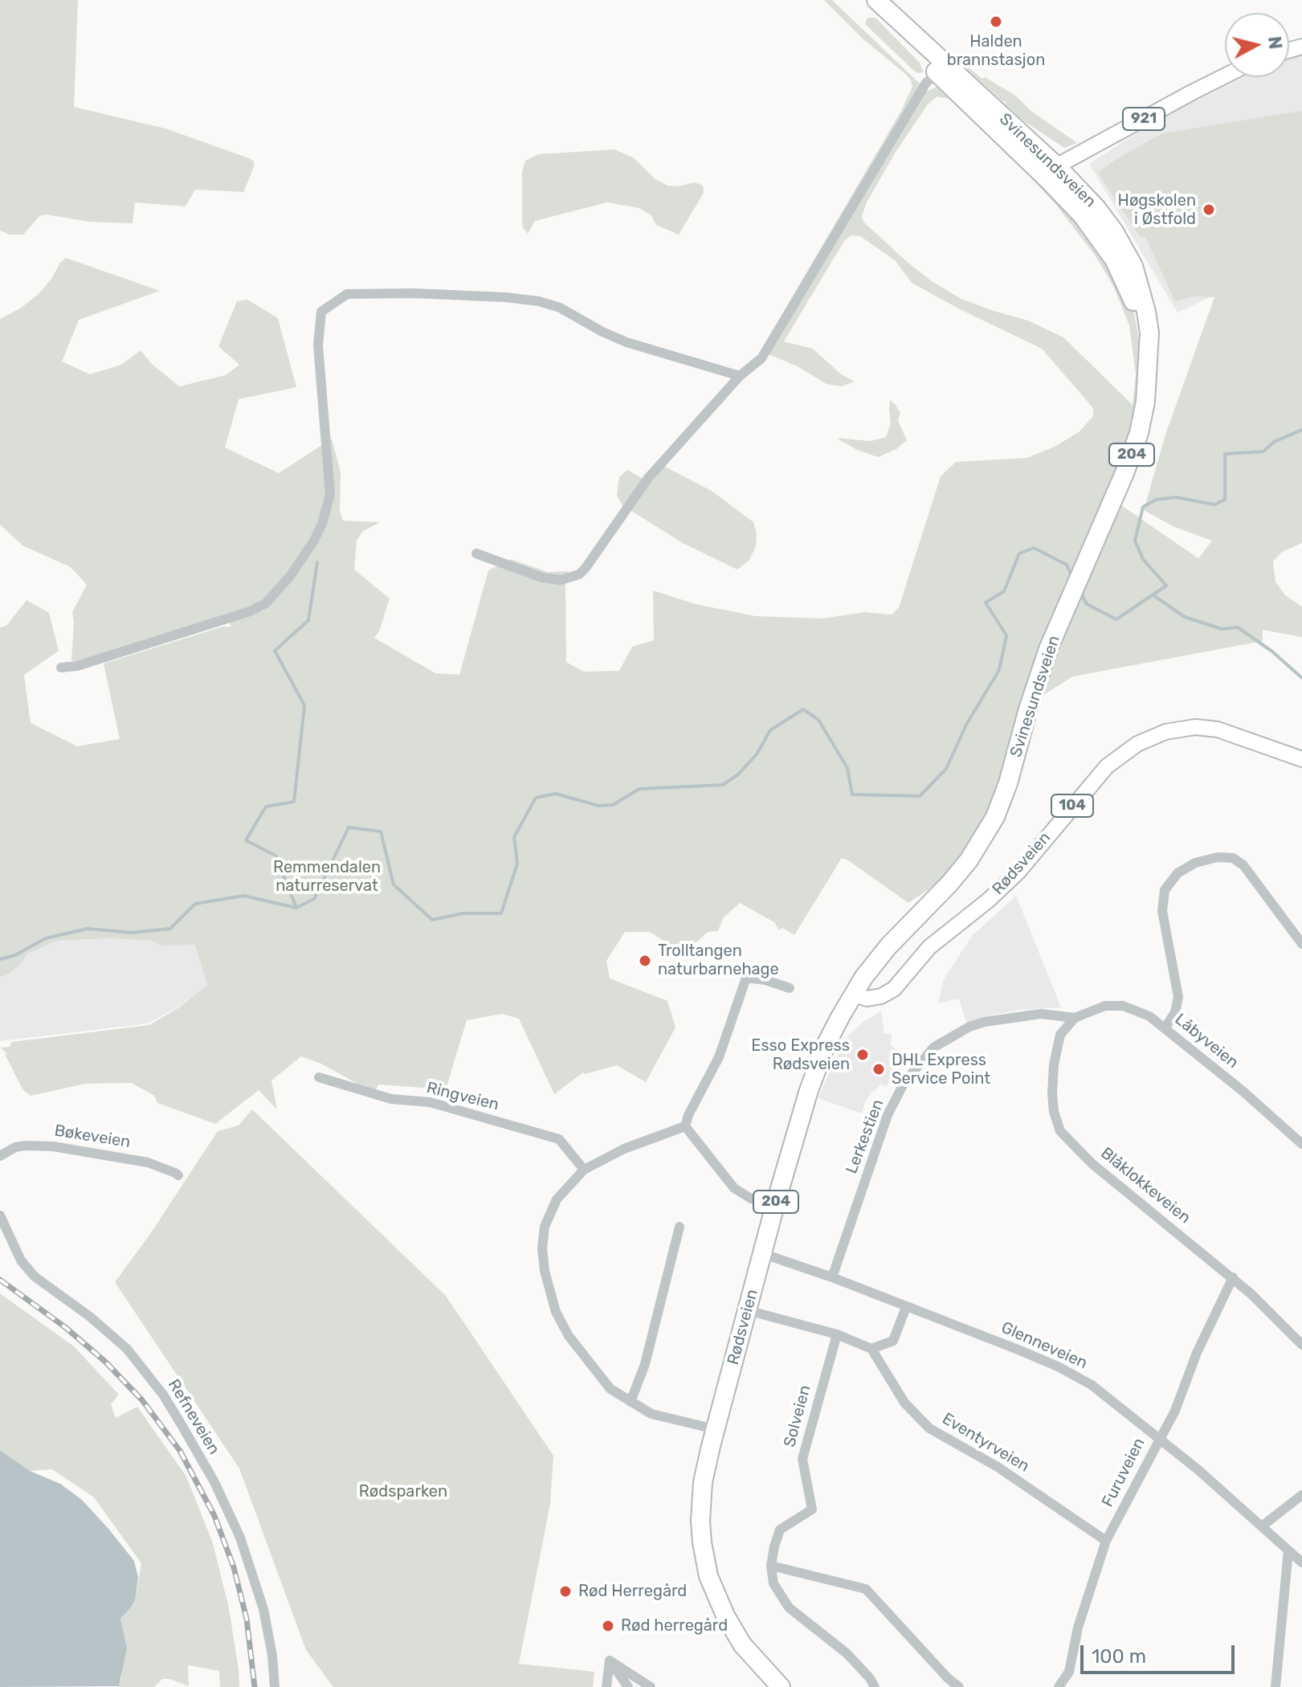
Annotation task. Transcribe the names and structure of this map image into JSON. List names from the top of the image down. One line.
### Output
{"streets":{"highway":["Svinesundsveien","204","Rødsveien"],"main road":["921","104"],"street":["Låbyveien","Ringveien","Bøkeveien","Lerkestien","Blåklokkeveien","Glenneveien","Solveien","Refneveien","Eventyrveien","Furuveien"]},"crossings":[["921","Svinesundsveien"],["Svinesundsveien","Rødsveien"],["Rødsveien","Glenneveien"],["Låbyveien","Lerkestien"],["Låbyveien","Blåklokkeveien"],["Lerkestien","Blåklokkeveien"],["Lerkestien","Glenneveien"],["Blåklokkeveien","Furuveien"],["Glenneveien","Furuveien"],["Eventyrveien","Furuveien"]],"parks":["Remmendalen naturreservat","Rødsparken"],"places":["Halden brannstasjon","Høgskolen i Østfold","Trolltangen naturbarnehage","Esso Express Rødsveien","DHL Express Service Point","Rød Herregård","Rød herregård"],"scale_bar":"100 m","north":"right"}
